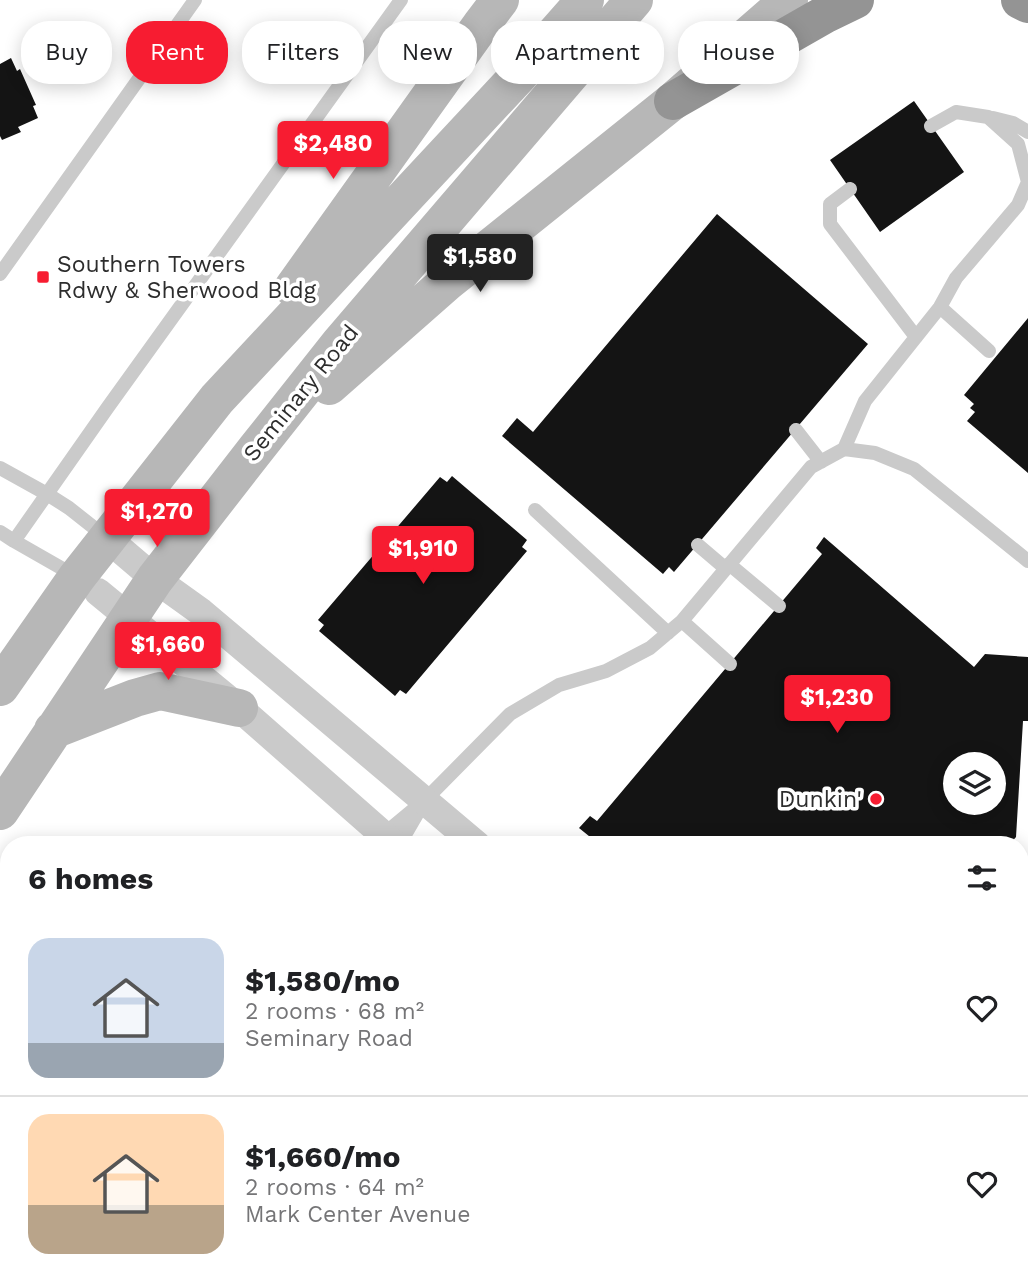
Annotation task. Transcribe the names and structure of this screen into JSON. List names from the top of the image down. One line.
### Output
{"streets":{"main road":["Seminary Road"]},"places":{"transit":["Southern Towers Rdwy & Sherwood Bldg"],"other":["Dunkin'"]},"page":{"chip":["Buy","Rent","Filters","New","Apartment","House"],"price":["$2,480","$1,580","$1,270","$1,910","$1,660","$1,230"],"heading":"6 homes","list":[{"name":"$1,580/mo","note":"2 rooms · 68 m² · Seminary Road"},{"name":"$1,660/mo","note":"2 rooms · 64 m² · Mark Center Avenue"}]}}
